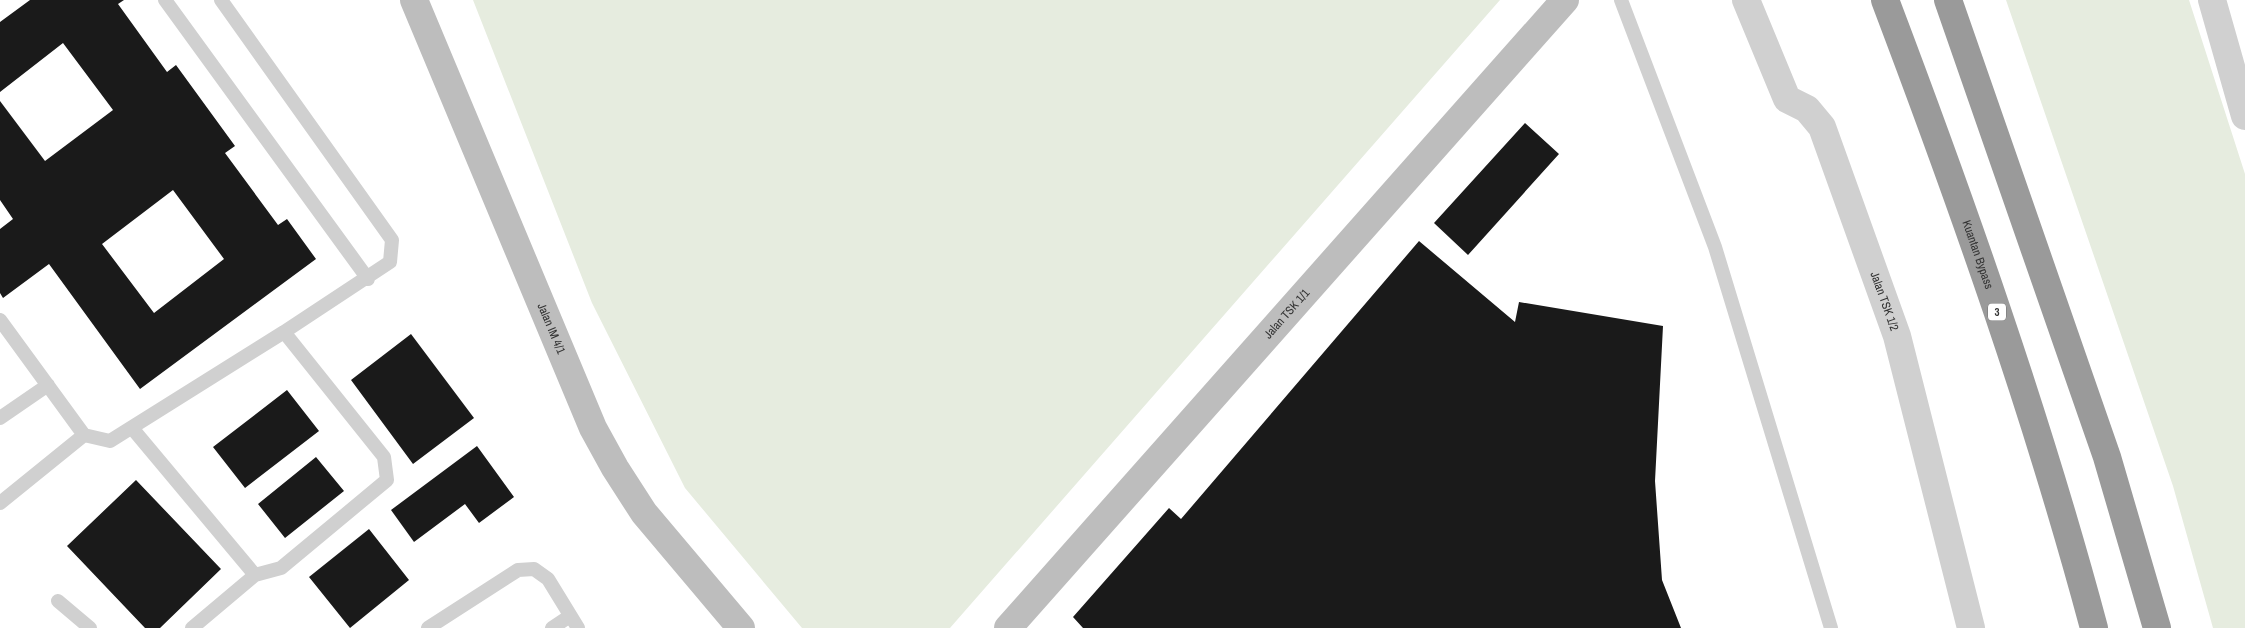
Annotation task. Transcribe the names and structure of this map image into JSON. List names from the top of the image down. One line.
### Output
{"streets":{"highway":["Kuantan Bypass","3"],"street":["Jalan TSK 1/2","Jalan TSK 1/1","Jalan IM 4/1"]}}
